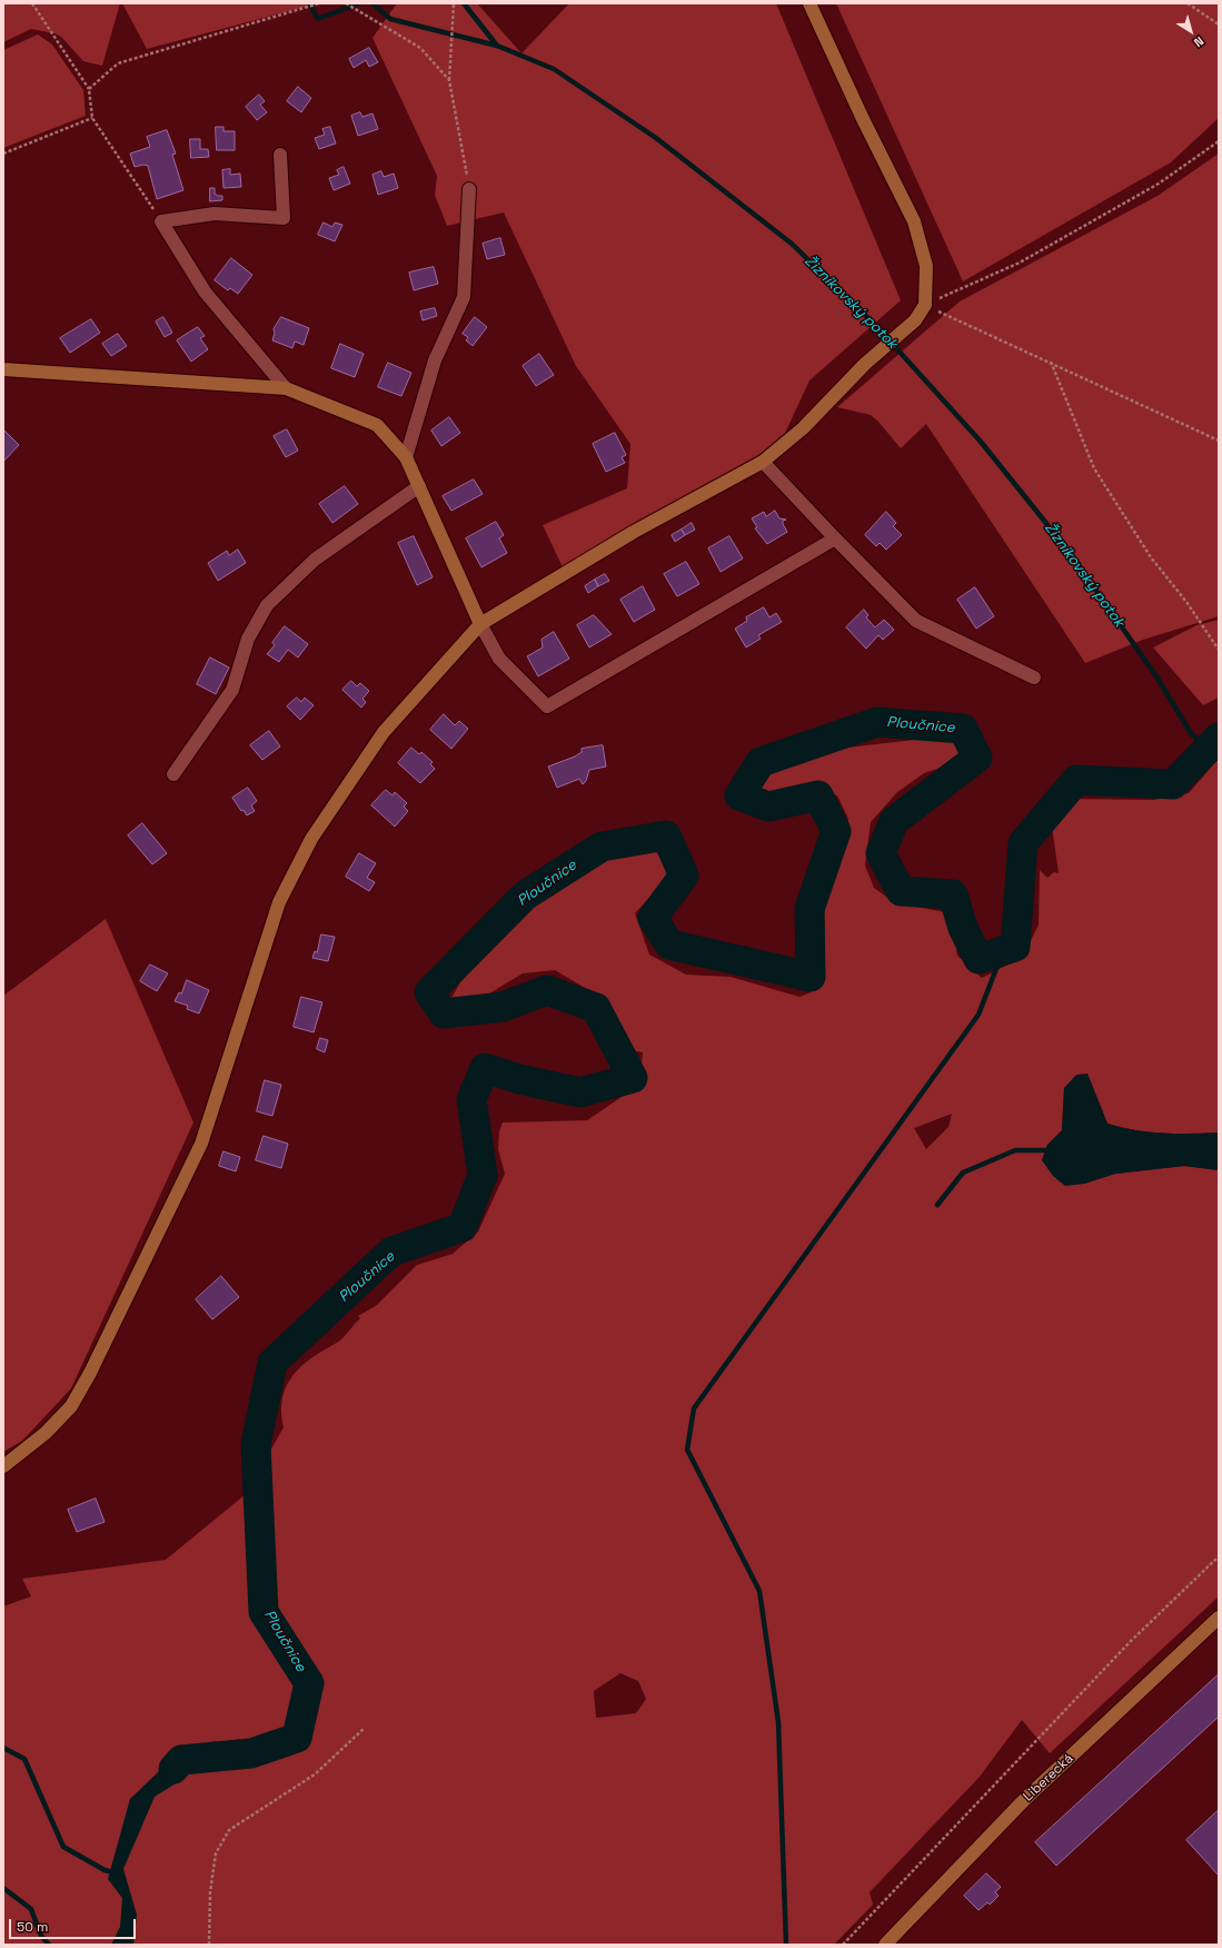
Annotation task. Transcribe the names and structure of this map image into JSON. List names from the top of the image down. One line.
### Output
{"streets":{"street":["Liberecká"]},"water":["Žizníkovský potok","Ploučnice"],"scale_bar":"50 m","north":"bottom right"}
